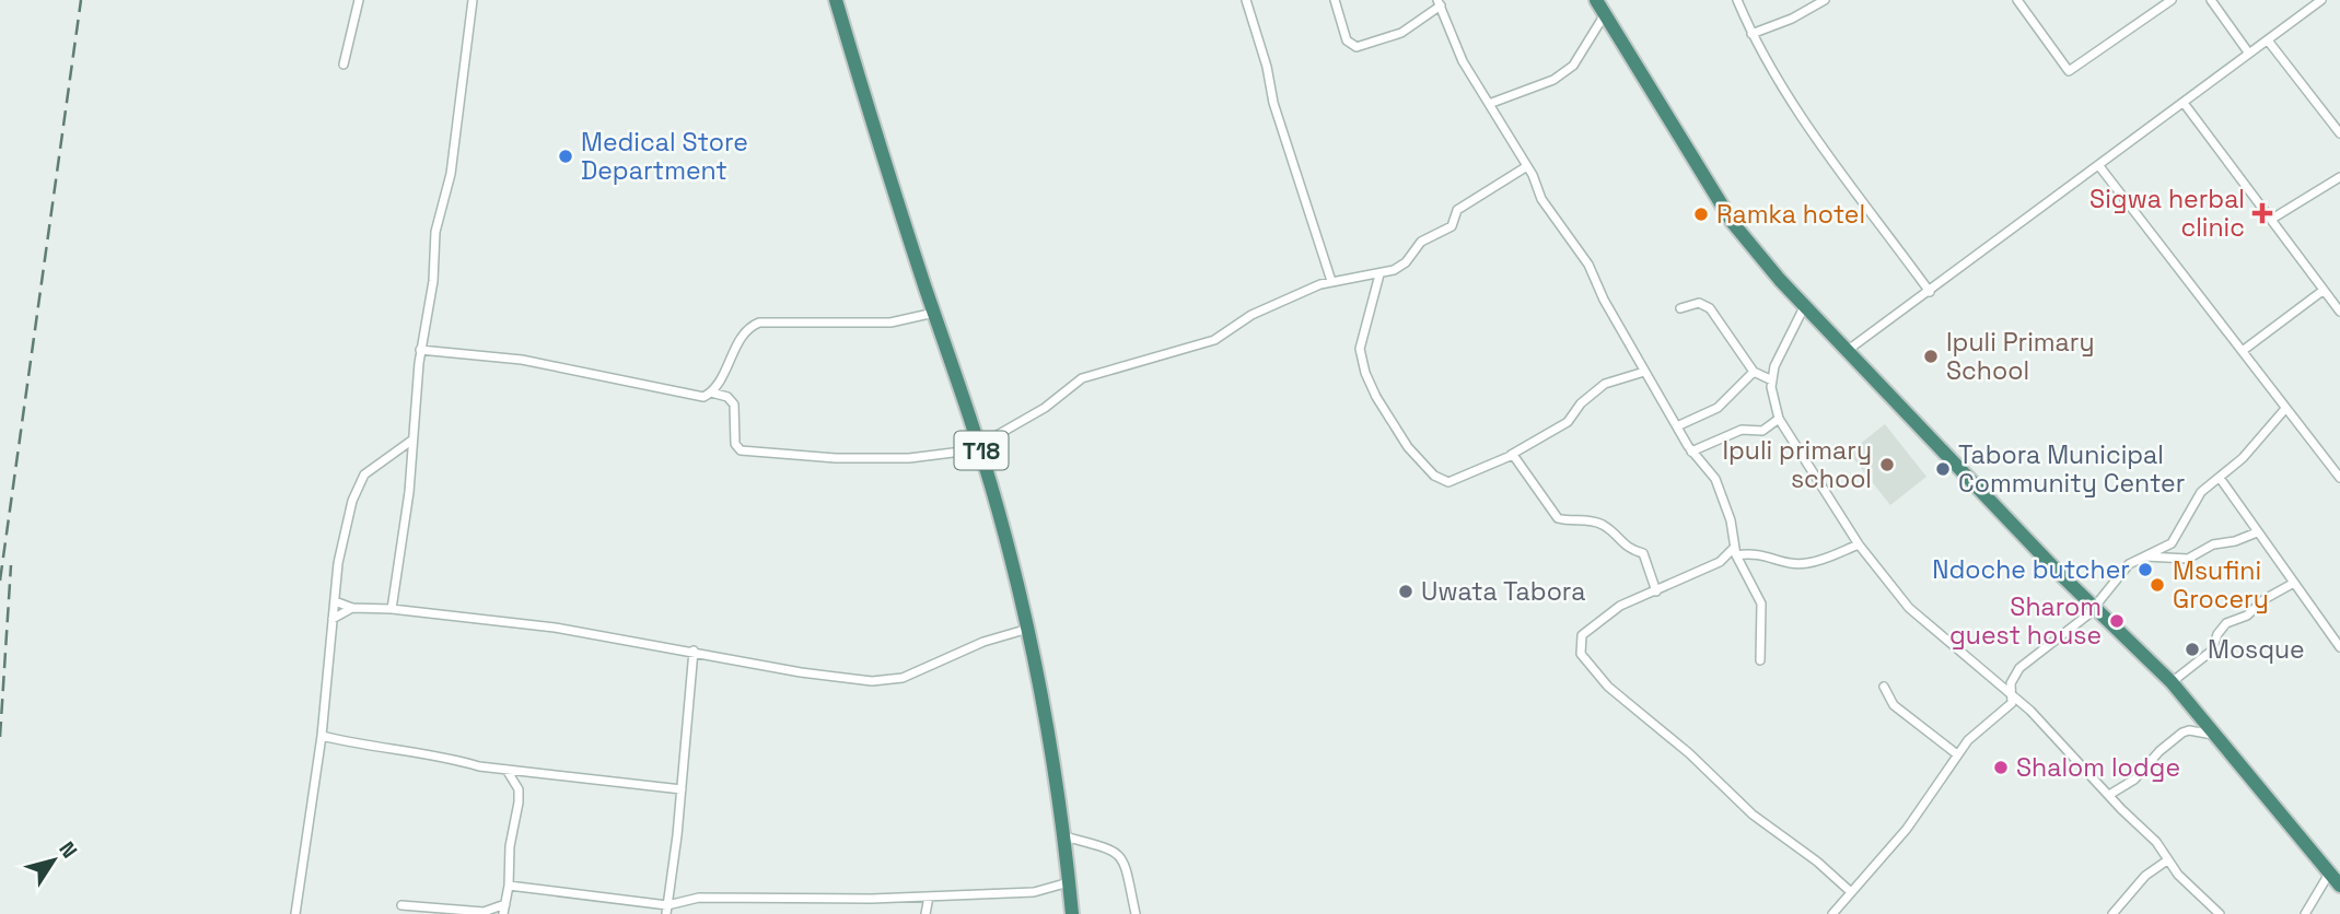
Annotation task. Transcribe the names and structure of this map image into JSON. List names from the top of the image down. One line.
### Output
{"streets":{"highway":["T18"]},"places":{"other":["Medical Store Department","Ramka hotel","Ipuli Primary School","Ipuli primary school","Tabora Municipal Community Center","Ndoche butcher","Msufini Grocery","Uwata Tabora","Sharom guest house","Mosque","Shalom lodge"],"health":["Sigwa herbal clinic"]},"north":"top right"}
